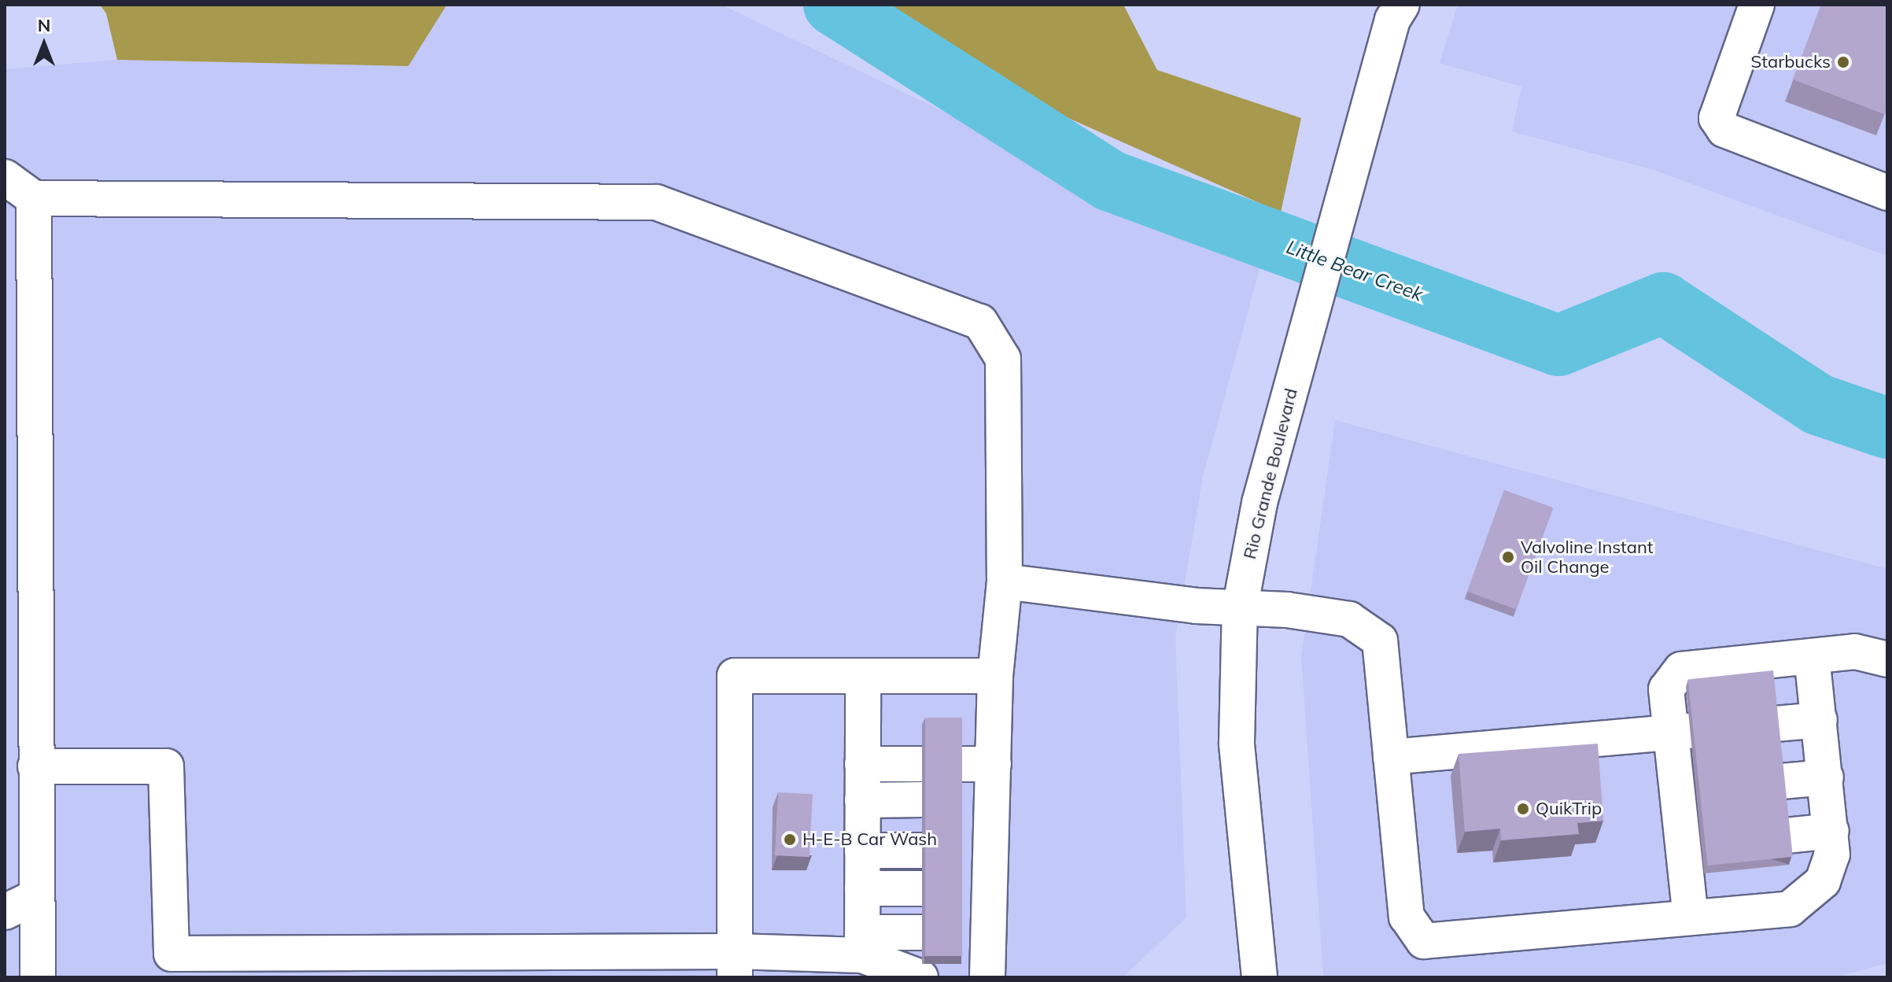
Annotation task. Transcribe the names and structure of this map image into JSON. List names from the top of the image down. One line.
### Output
{"streets":{"street":["Rio Grande Boulevard"]},"water":["Little Bear Creek"],"places":["Starbucks","Valvoline Instant Oil Change","QuikTrip","H-E-B Car Wash"],"north":"top"}
